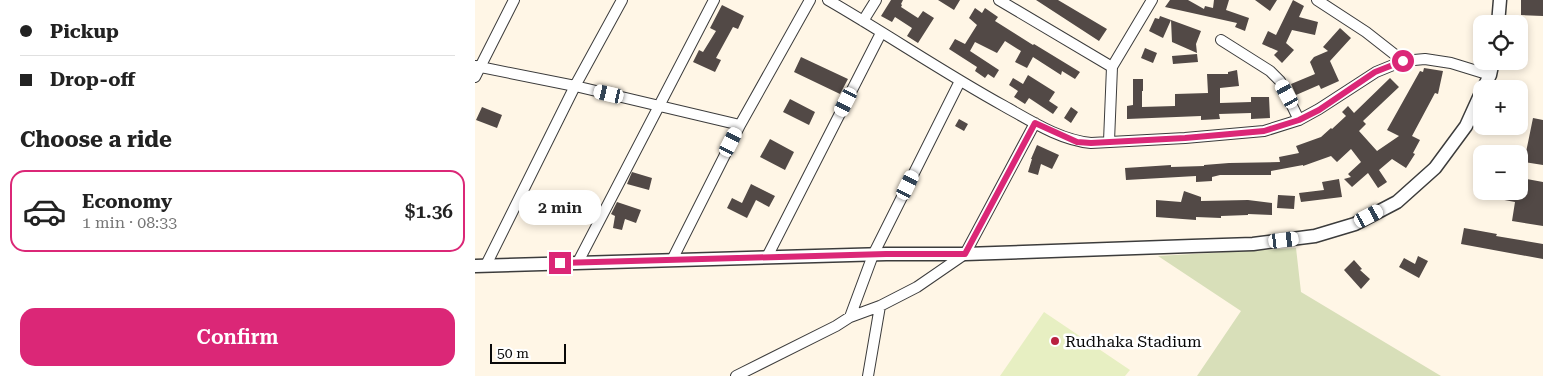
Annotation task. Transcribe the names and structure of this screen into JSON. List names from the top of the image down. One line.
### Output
{"places":["Rudhaka Stadium"],"scale_bar":"50 m","page":{"banner":["Pickup","Drop-off"],"map_buttons":["+","−"],"heading":"Choose a ride","list":[{"name":"Economy","note":"1 min · 08:33","value":"$1.36"}],"bubble":"2 min","buttons":"Confirm","scale":"50 m"}}
